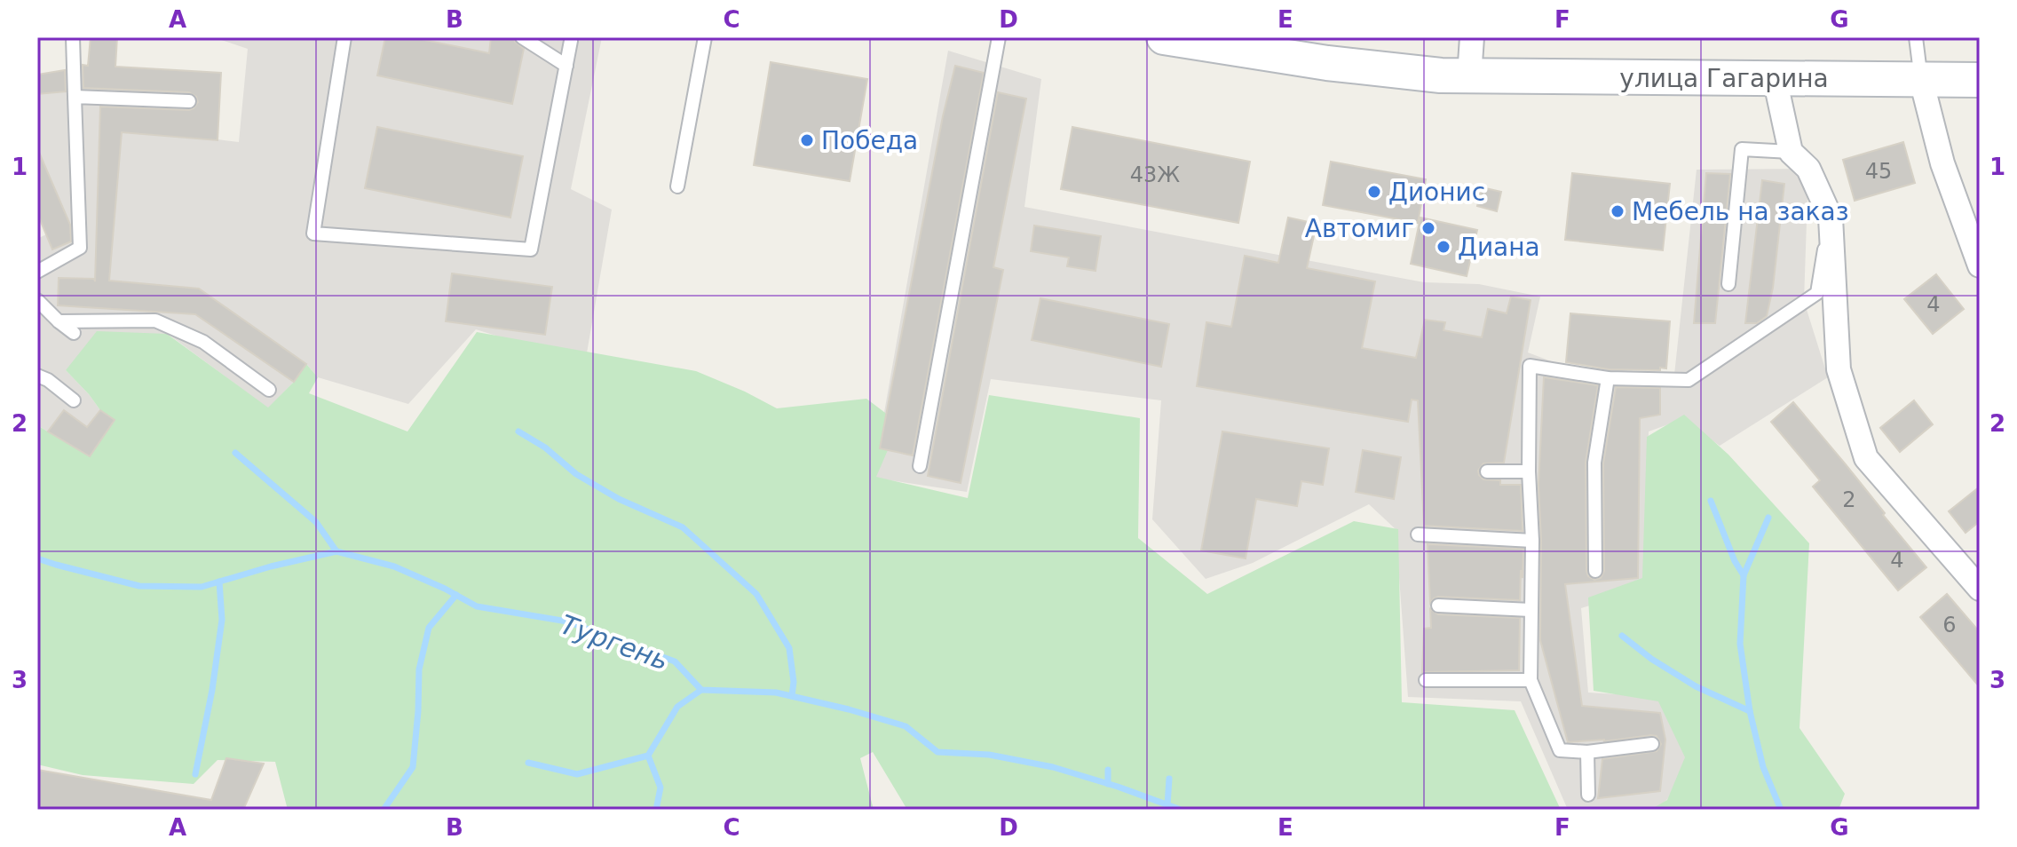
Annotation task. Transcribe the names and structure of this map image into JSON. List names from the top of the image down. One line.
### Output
{"streets":{"street":["улица Гагарина"]},"water":["Тургень"],"places":["Победа","Дионис","Мебель на заказ","Автомиг","Диана"],"house_numbers":["45","43Ж","4","2","4","6"],"grid":{"columns":["A","B","C","D","E","F","G"],"rows":["1","2","3"]}}
